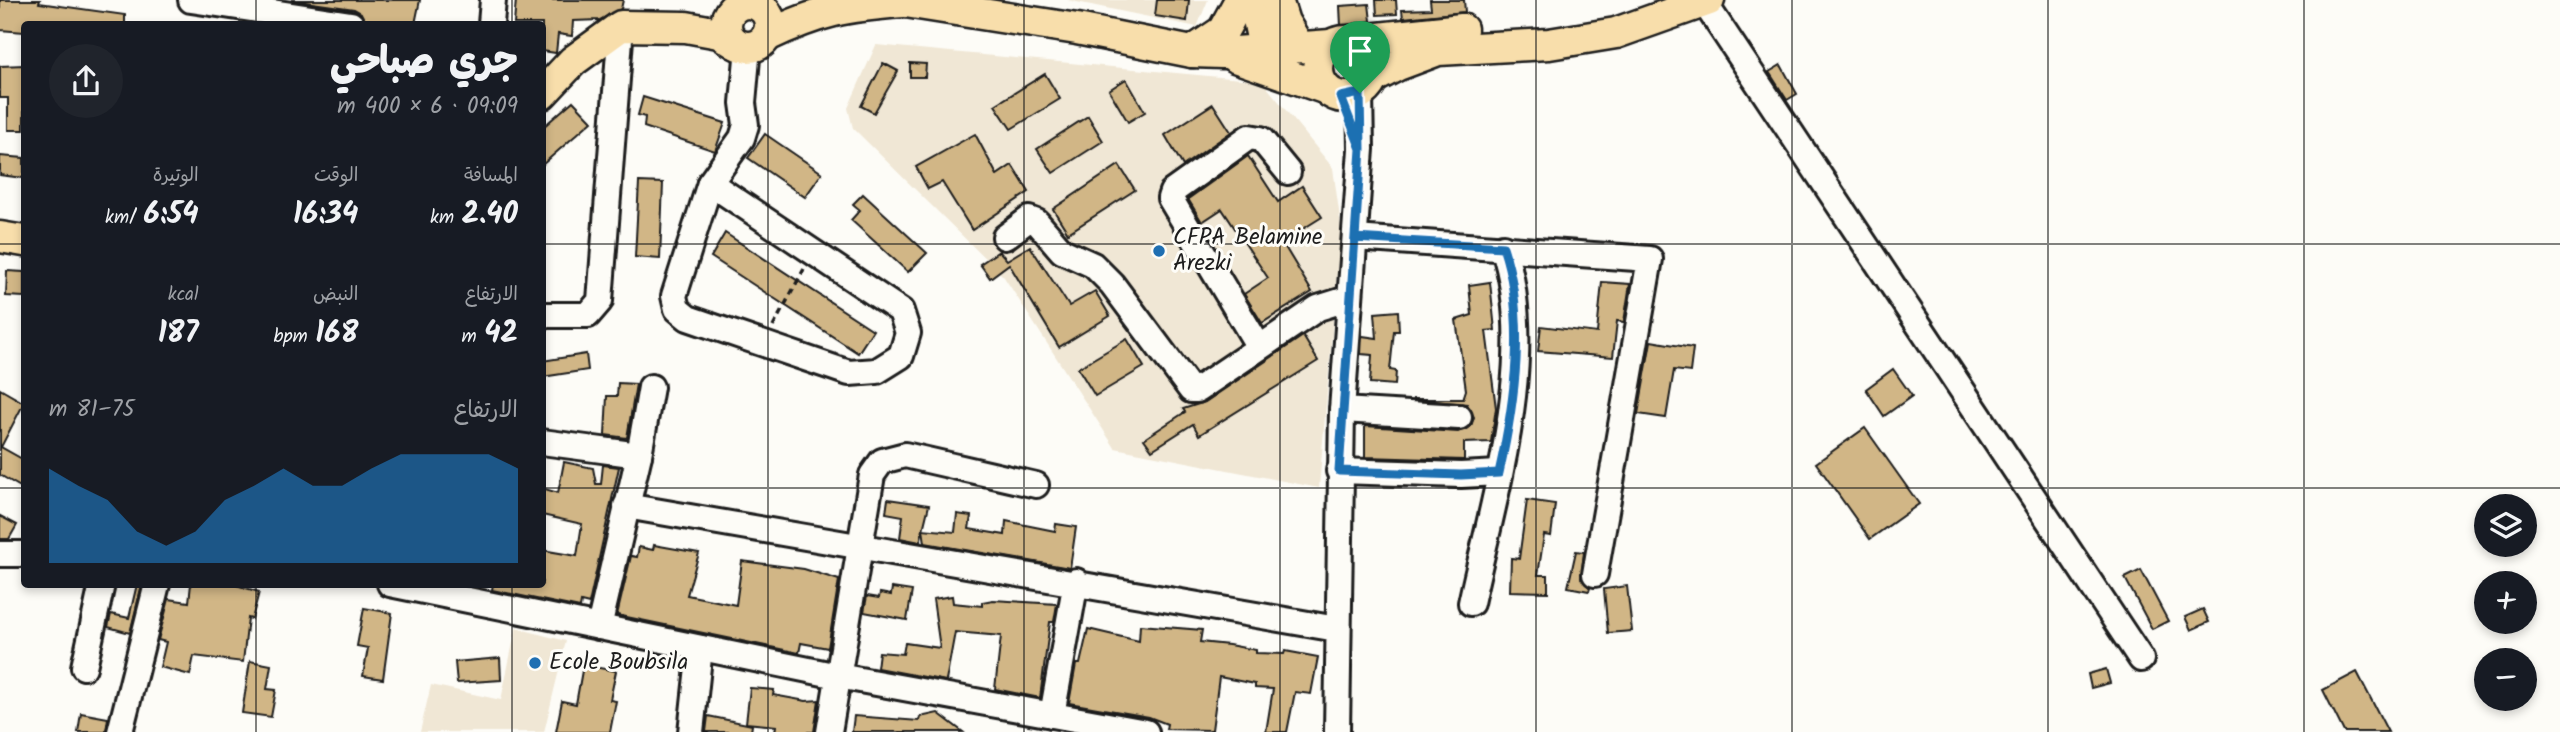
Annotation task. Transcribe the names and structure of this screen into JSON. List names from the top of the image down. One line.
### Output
{"places":["CFPA Belamine Arezki","Ecole Boubsila"],"page":{"heading":["جري صباحي","09:09 · 6 × 400 m"],"stats":[["المسافة","2.40 km"],["الوقت","16:34"],["الوتيرة","6:54 /km"],["الارتفاع","42 m"],["النبض","168 bpm"],["kcal","187"]],"chart":["الارتفاع","75–81 m"],"map_buttons":["+","−"]}}
